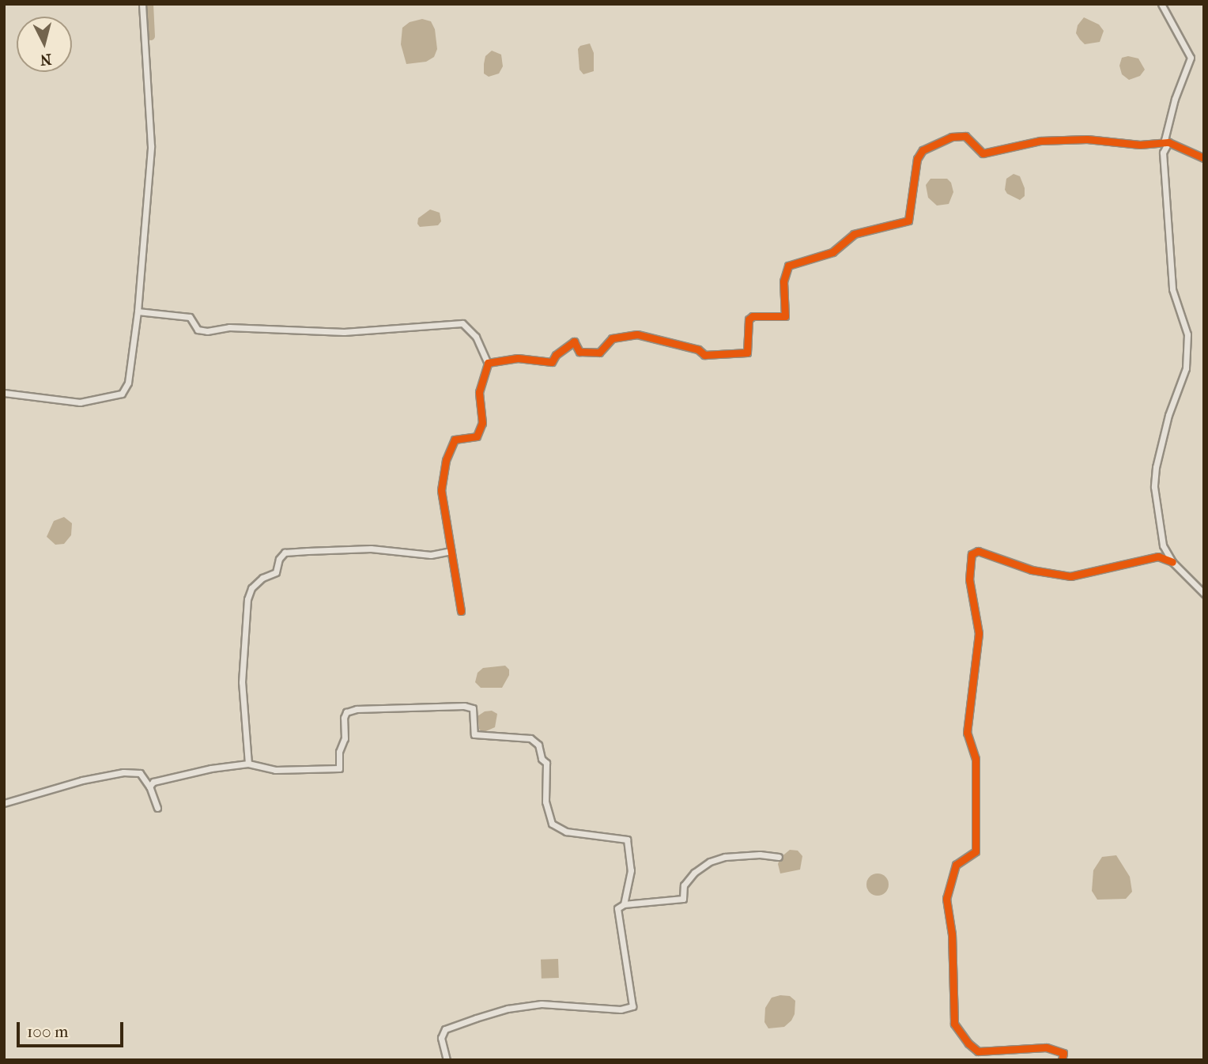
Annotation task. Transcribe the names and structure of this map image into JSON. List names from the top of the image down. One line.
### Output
{"scale_bar":"100 m","north":"bottom"}
